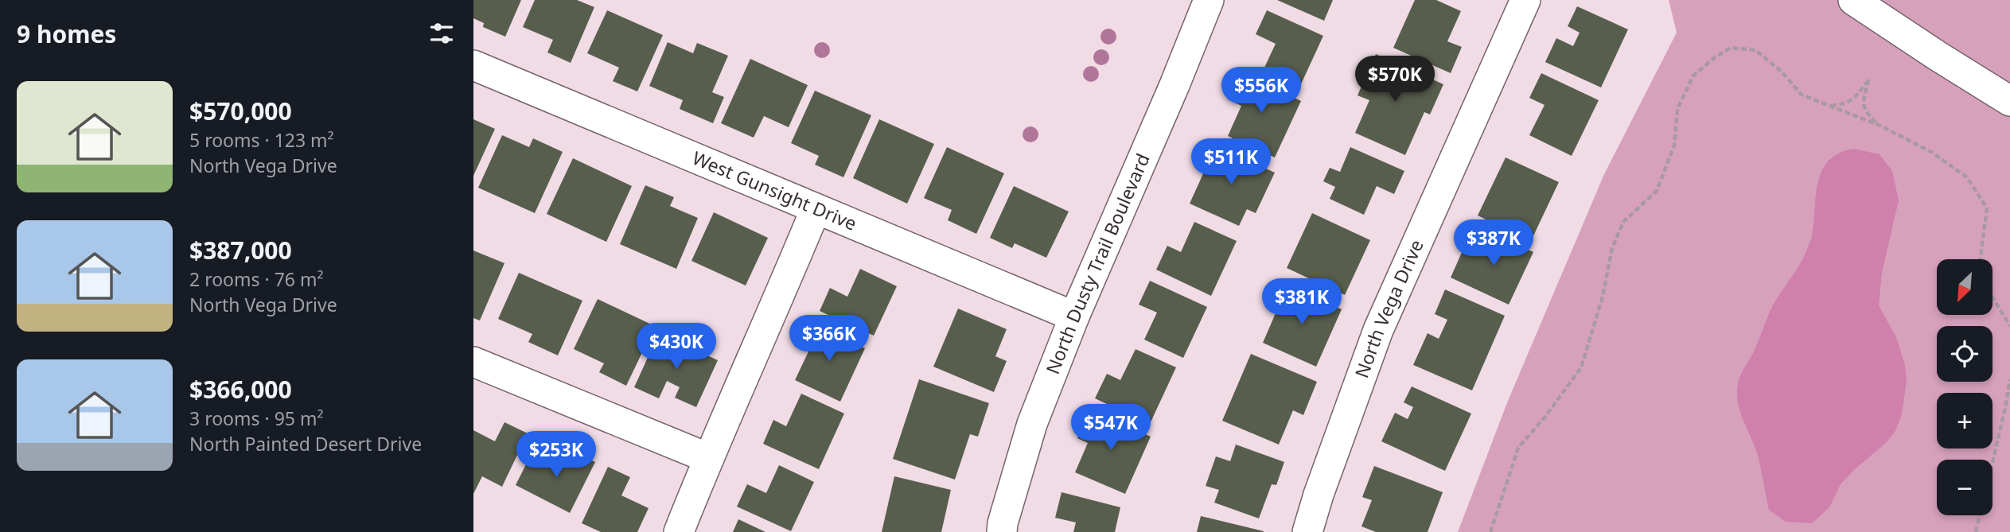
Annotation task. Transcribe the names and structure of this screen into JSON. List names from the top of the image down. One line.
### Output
{"streets":{"street":["West Gunsight Drive","North Dusty Trail Boulevard","North Vega Drive"]},"crossings":[["West Gunsight Drive","North Dusty Trail Boulevard"]],"north":"bottom left","page":{"heading":"9 homes","price":["$570K","$556K","$511K","$387K","$381K","$366K","$430K","$547K","$253K"],"list":[{"name":"$570,000","note":"5 rooms · 123 m² · North Vega Drive"},{"name":"$387,000","note":"2 rooms · 76 m² · North Vega Drive"},{"name":"$366,000","note":"3 rooms · 95 m² · North Painted Desert Drive"}],"map_buttons":["+","−"]}}
